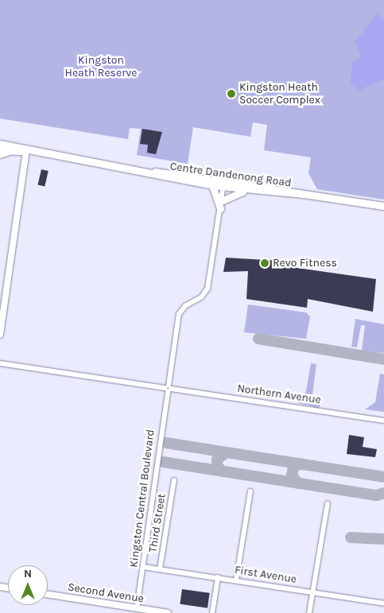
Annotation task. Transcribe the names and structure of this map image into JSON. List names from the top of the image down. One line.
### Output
{"streets":{"main road":["Centre Dandenong Road","Second Avenue"],"street":["Northern Avenue","Kingston Central Boulevard","Third Street","First Avenue"]},"crossings":[["Centre Dandenong Road","Kingston Central Boulevard"],["Northern Avenue","Kingston Central Boulevard"],["Kingston Central Boulevard","First Avenue"],["Kingston Central Boulevard","Second Avenue"],["Third Street","First Avenue"]],"parks":["Kingston Heath Reserve"],"places":["Kingston Heath Soccer Complex","Revo Fitness"],"north":"top"}
